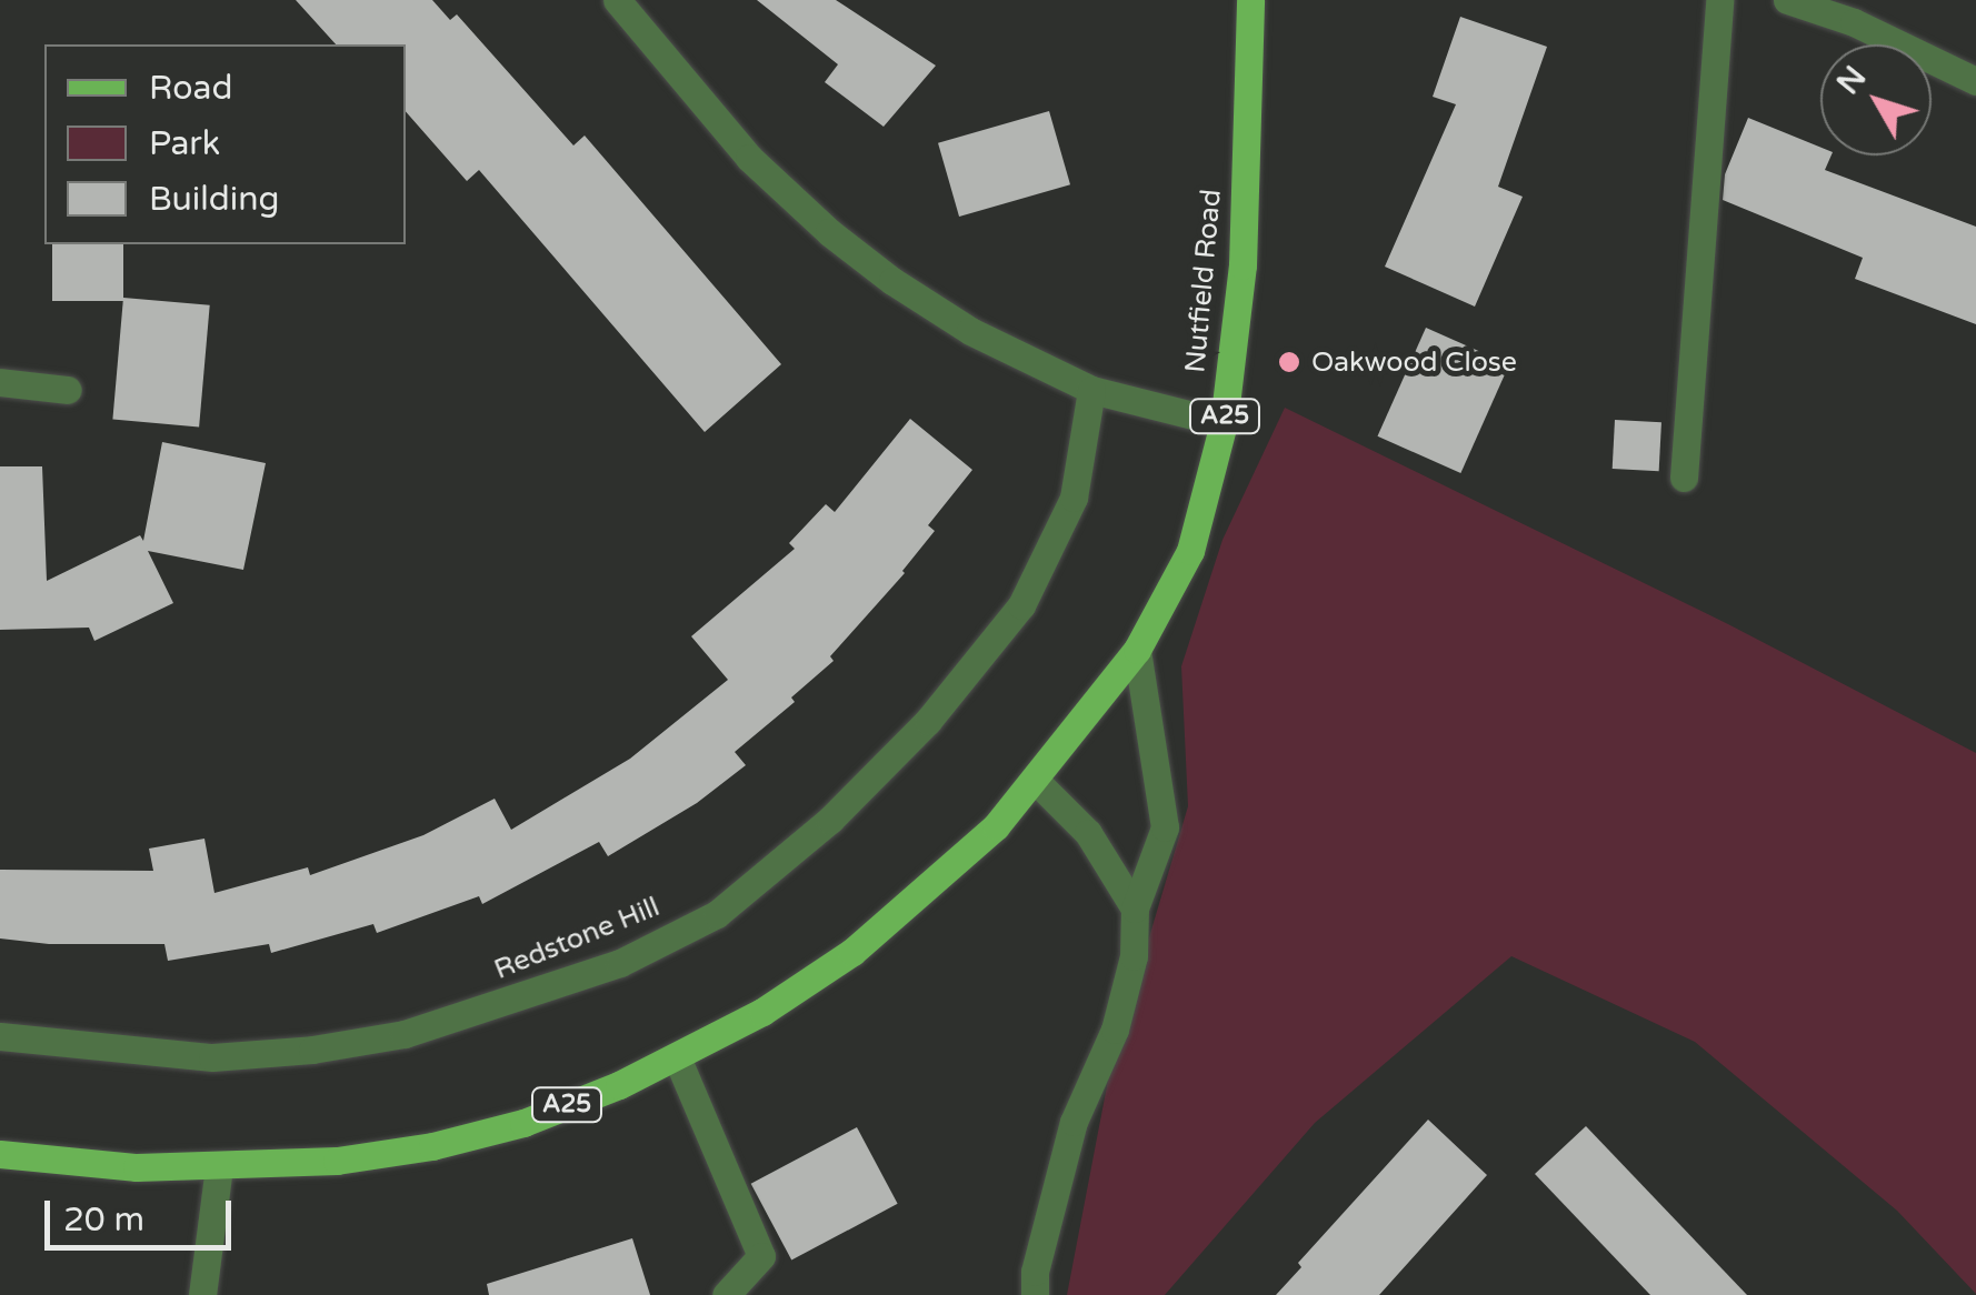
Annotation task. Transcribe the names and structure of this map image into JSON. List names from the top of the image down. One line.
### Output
{"streets":{"main road":["Nutfield Road","A25"],"street":["Redstone Hill"]},"crossings":[["Nutfield Road","A25"]],"places":["Oakwood Close"],"legend":["Road","Park","Building"],"scale_bar":"20 m","north":"top left"}
